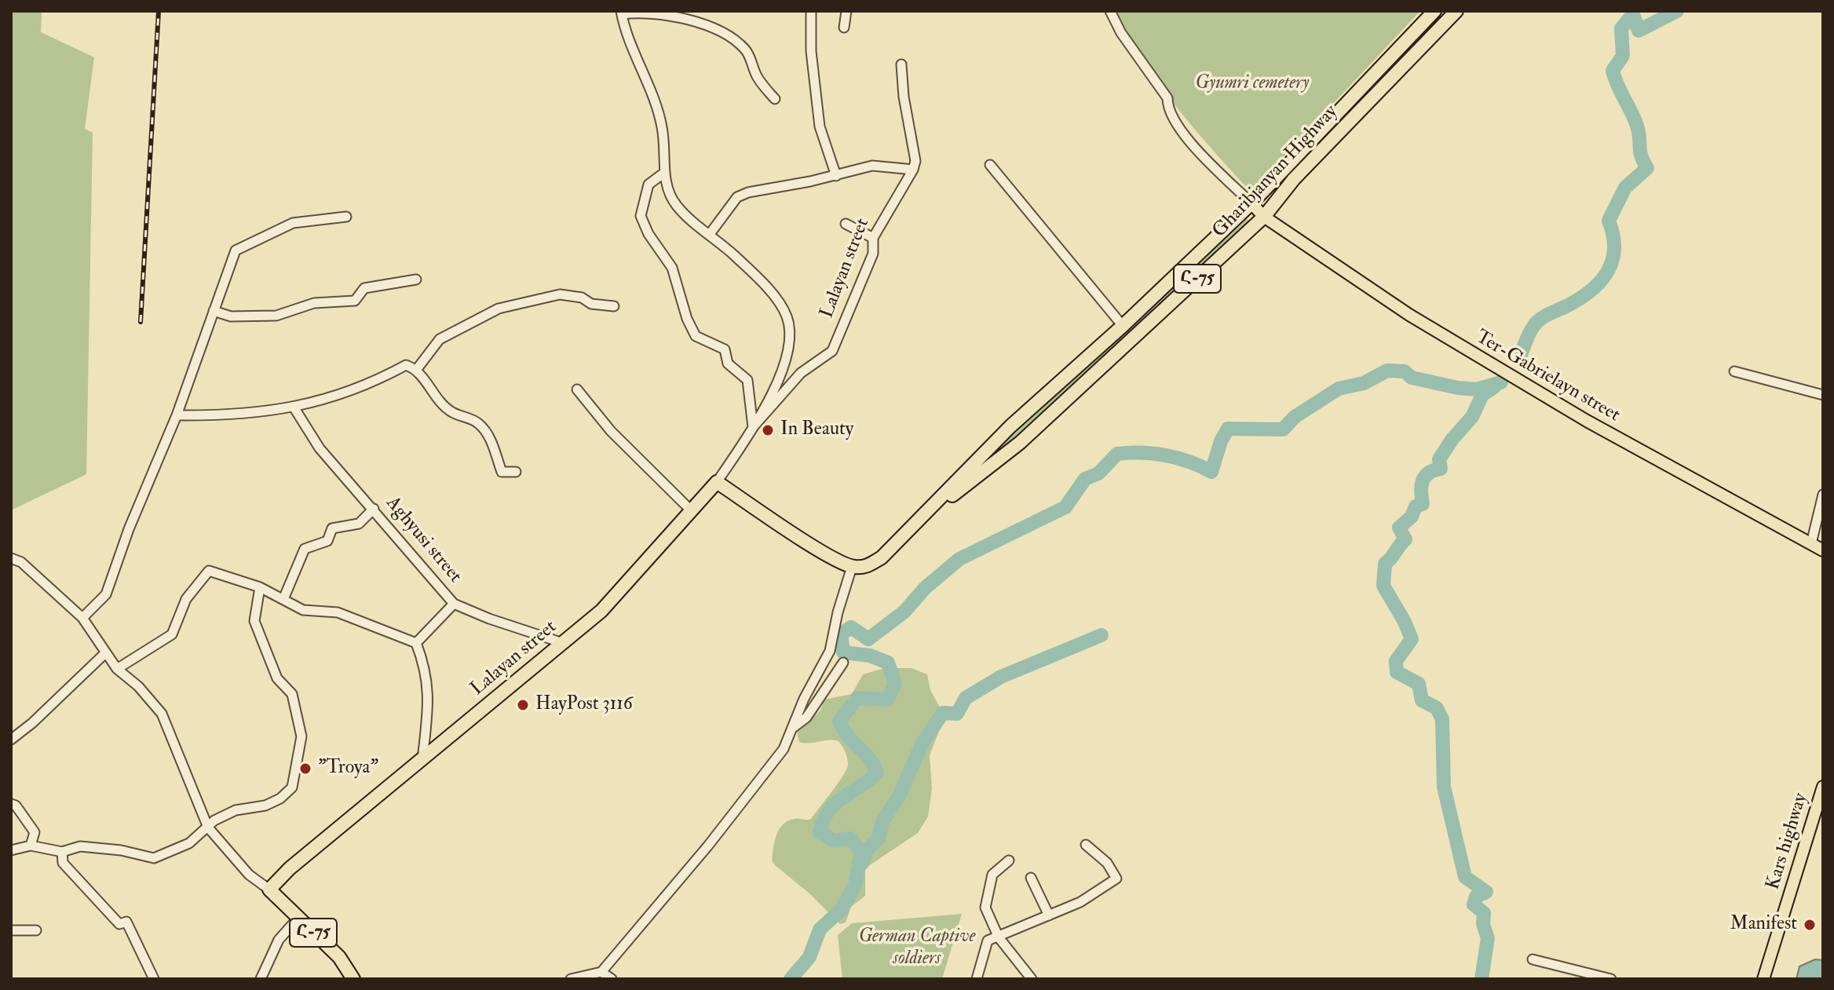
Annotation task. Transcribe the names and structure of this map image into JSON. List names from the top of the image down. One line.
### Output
{"streets":{"highway":["Gharibjanyan Highway","Lalayan street","Հ-75"],"main road":["Ter-Gabrielayn street","Kars highway"],"street":["Aghyusi street"]},"crossings":[["Gharibjanyan Highway","Ter-Gabrielayn street"],["Lalayan street","Հ-75"],["Lalayan street","Aghyusi street"]],"parks":["Gyumri cemetery","German Captive soldiers"],"places":["In Beauty","HayPost 3116","\"Troya\"","Manifest"]}
